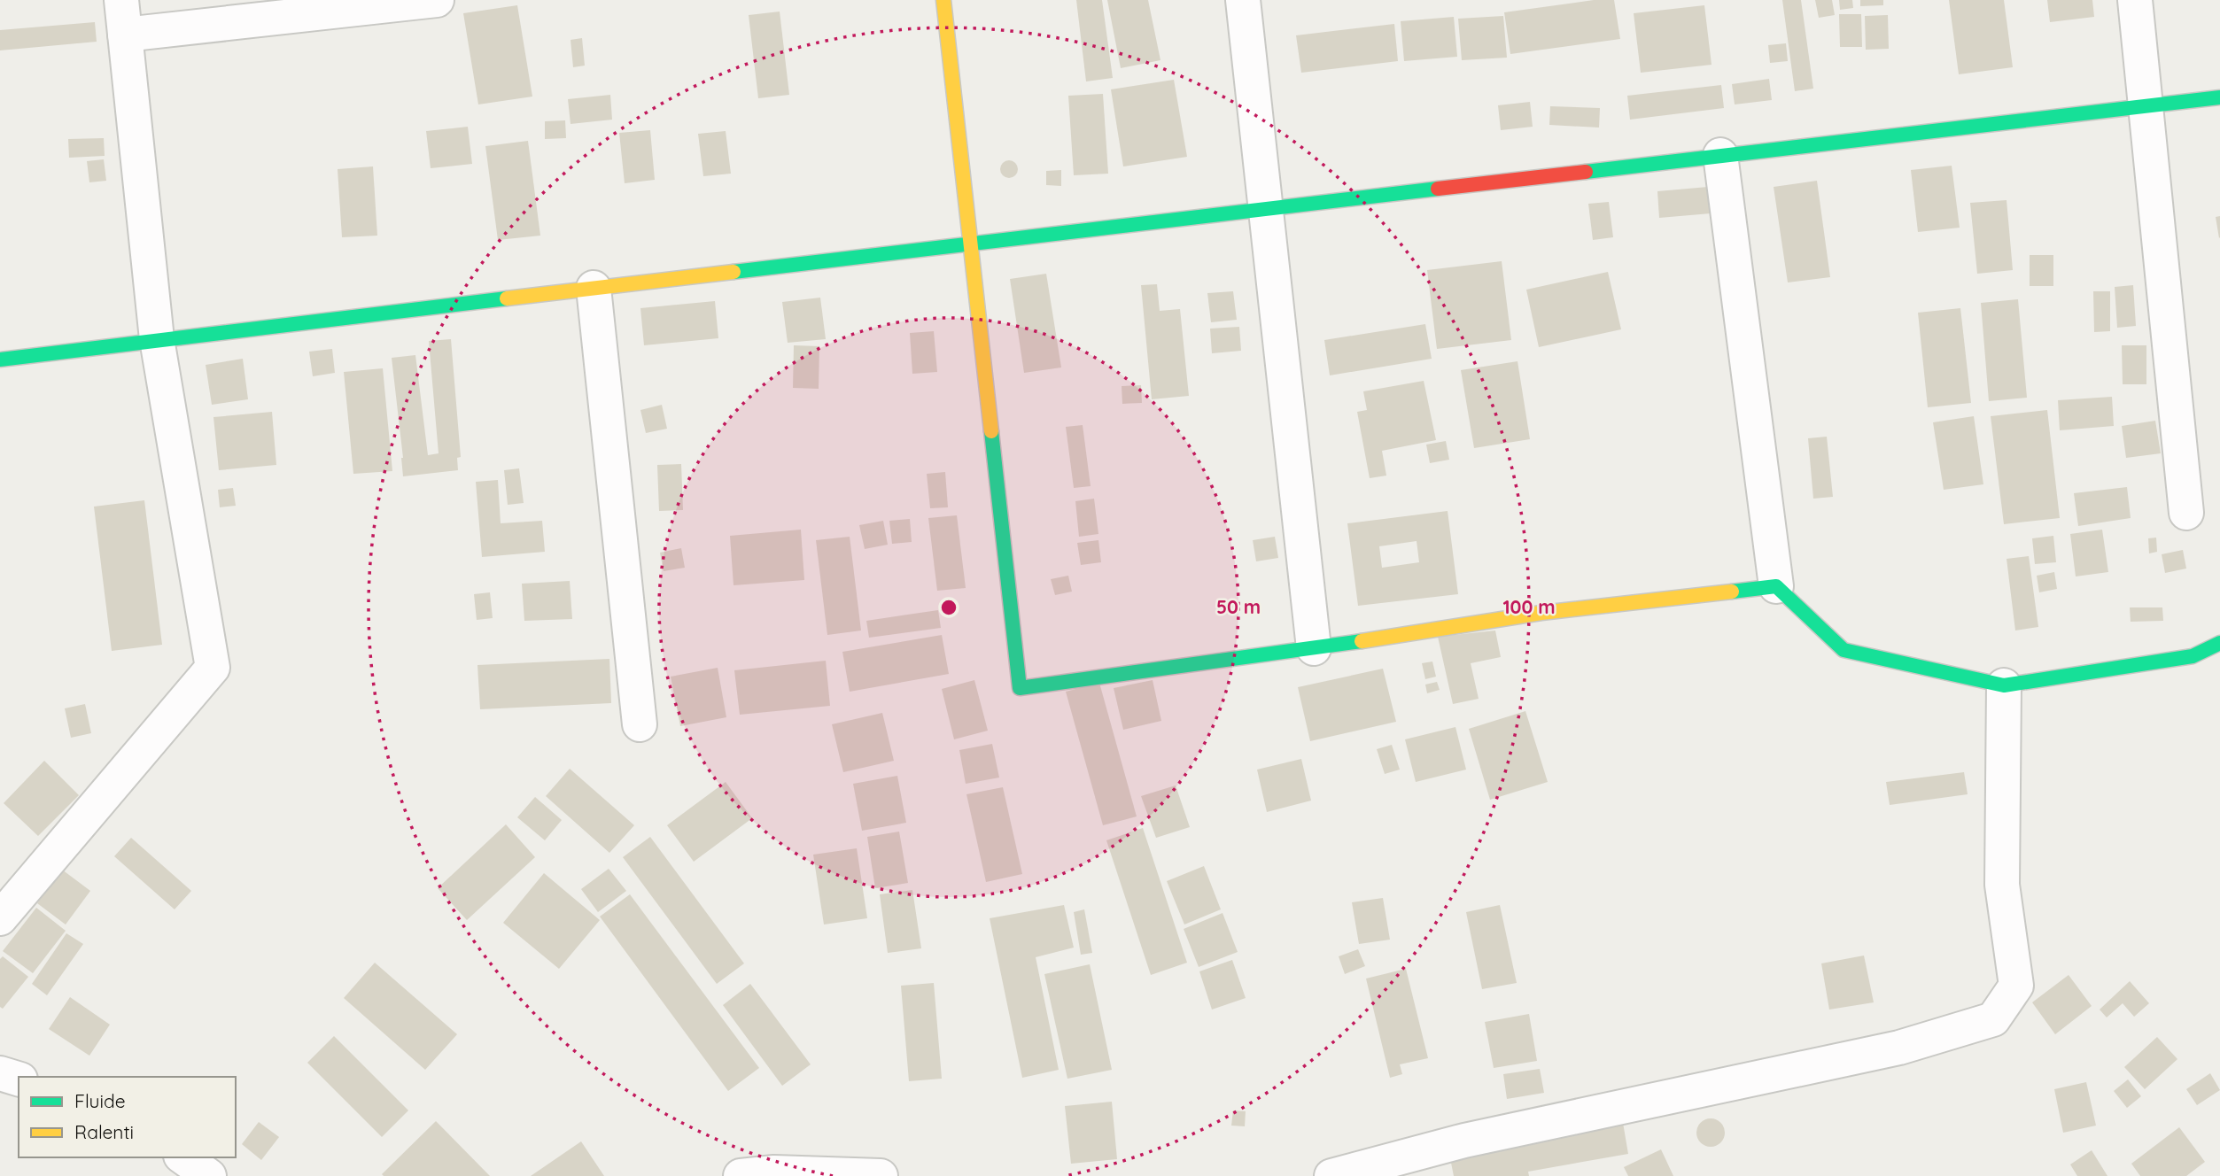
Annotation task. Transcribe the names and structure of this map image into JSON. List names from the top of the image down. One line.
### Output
{"legend":["Fluide","Ralenti"],"rings":["50 m","100 m"]}
